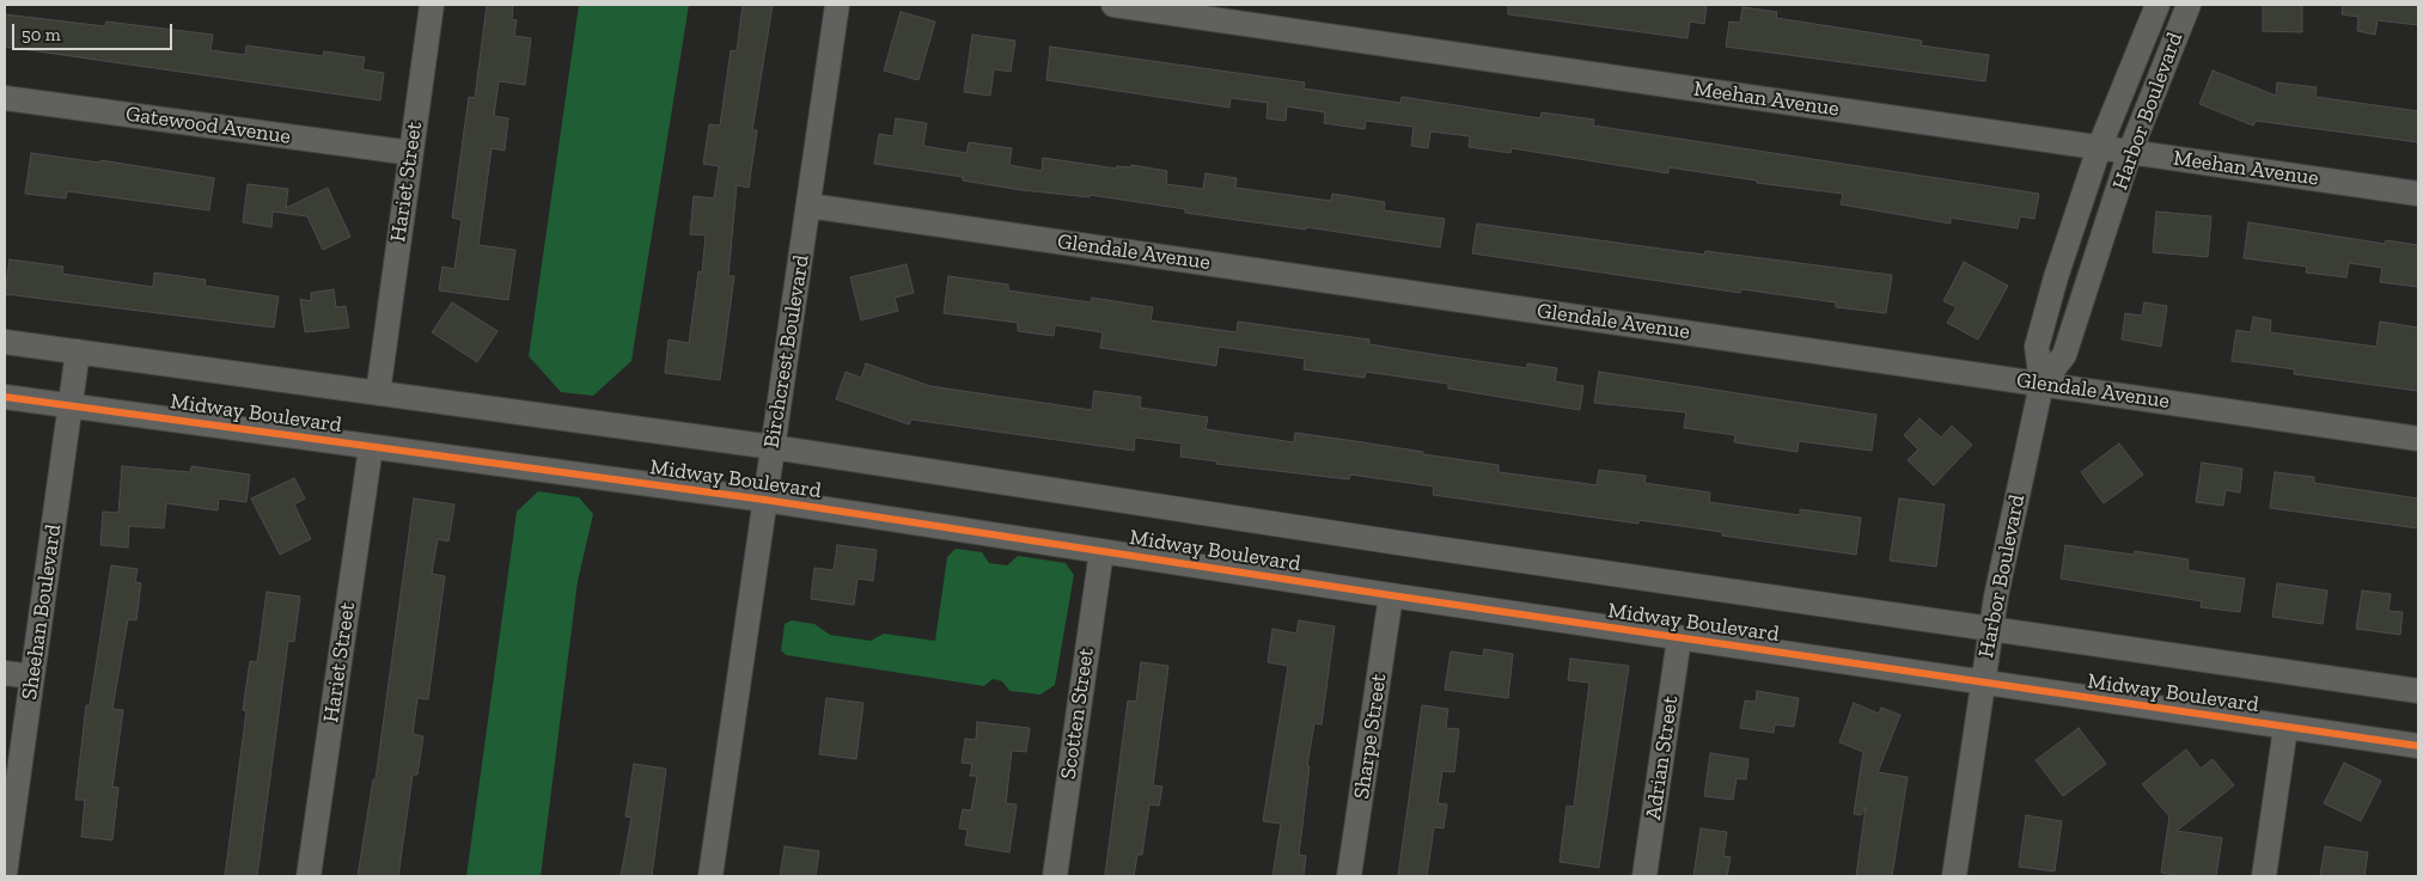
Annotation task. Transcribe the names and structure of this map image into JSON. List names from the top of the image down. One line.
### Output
{"streets":{"street":["Meehan Avenue","Harbor Boulevard","Gatewood Avenue","Hariet Street","Glendale Avenue","Birchcrest Boulevard","Midway Boulevard","Sheehan Boulevard","Scotten Street","Sharpe Street","Adrian Street"]},"crossings":[["Meehan Avenue","Harbor Boulevard"],["Harbor Boulevard","Glendale Avenue"],["Harbor Boulevard","Midway Boulevard"],["Gatewood Avenue","Hariet Street"],["Hariet Street","Midway Boulevard"],["Glendale Avenue","Birchcrest Boulevard"],["Birchcrest Boulevard","Midway Boulevard"],["Midway Boulevard","Sheehan Boulevard"],["Midway Boulevard","Scotten Street"],["Midway Boulevard","Sharpe Street"],["Midway Boulevard","Adrian Street"]],"scale_bar":"50 m"}
